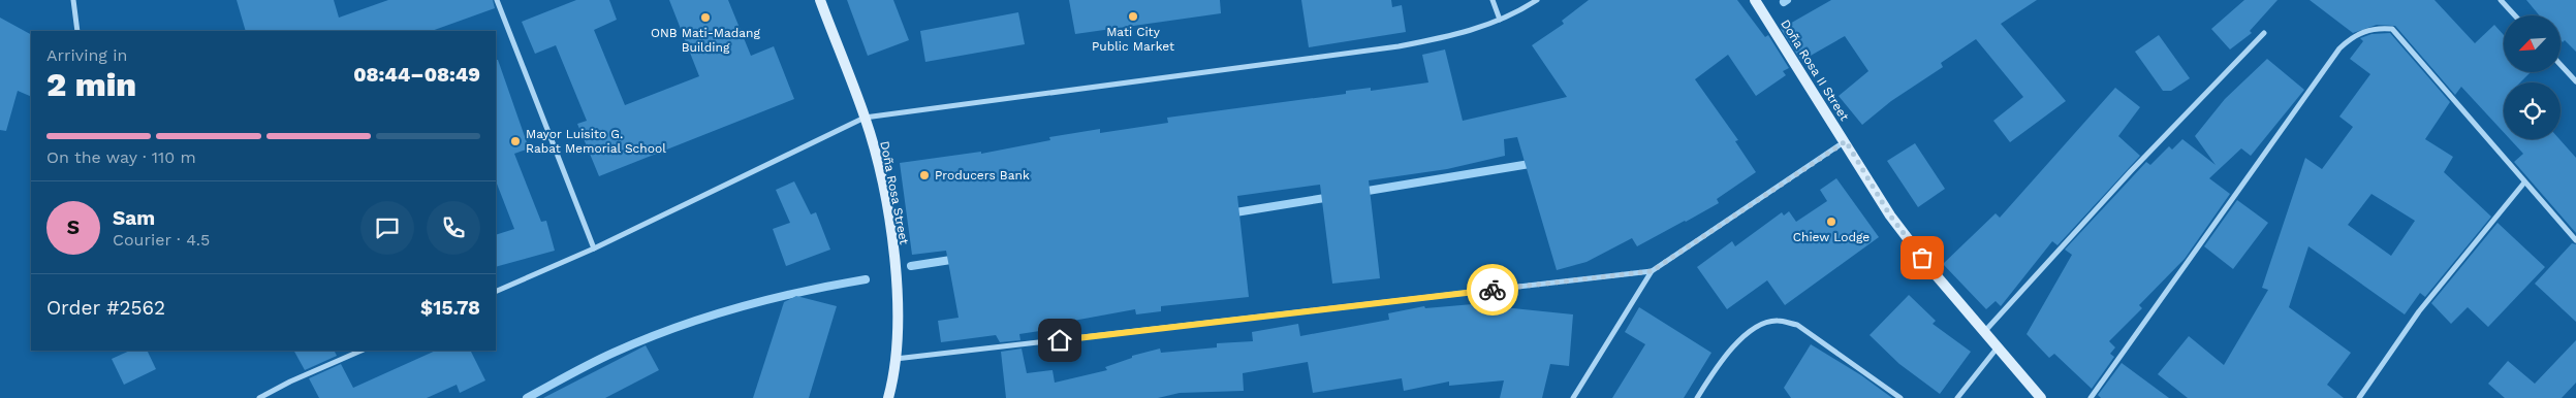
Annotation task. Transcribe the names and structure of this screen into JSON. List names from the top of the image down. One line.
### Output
{"streets":{"main road":["Doña Rosa II Street","Doña Rosa Street"]},"places":["Mati City Public Market","ONB Mati-Madang Building","Mayor Luisito G. Rabat Memorial School","Producers Bank","Chiew Lodge"],"north":"bottom left","page":{"heading":["2 min","Arriving in","08:44–08:49"],"panel":["Sam","Courier · 4.5","Order #2562","$15.78"],"bar":"On the way · 110 m","round":"S"}}
